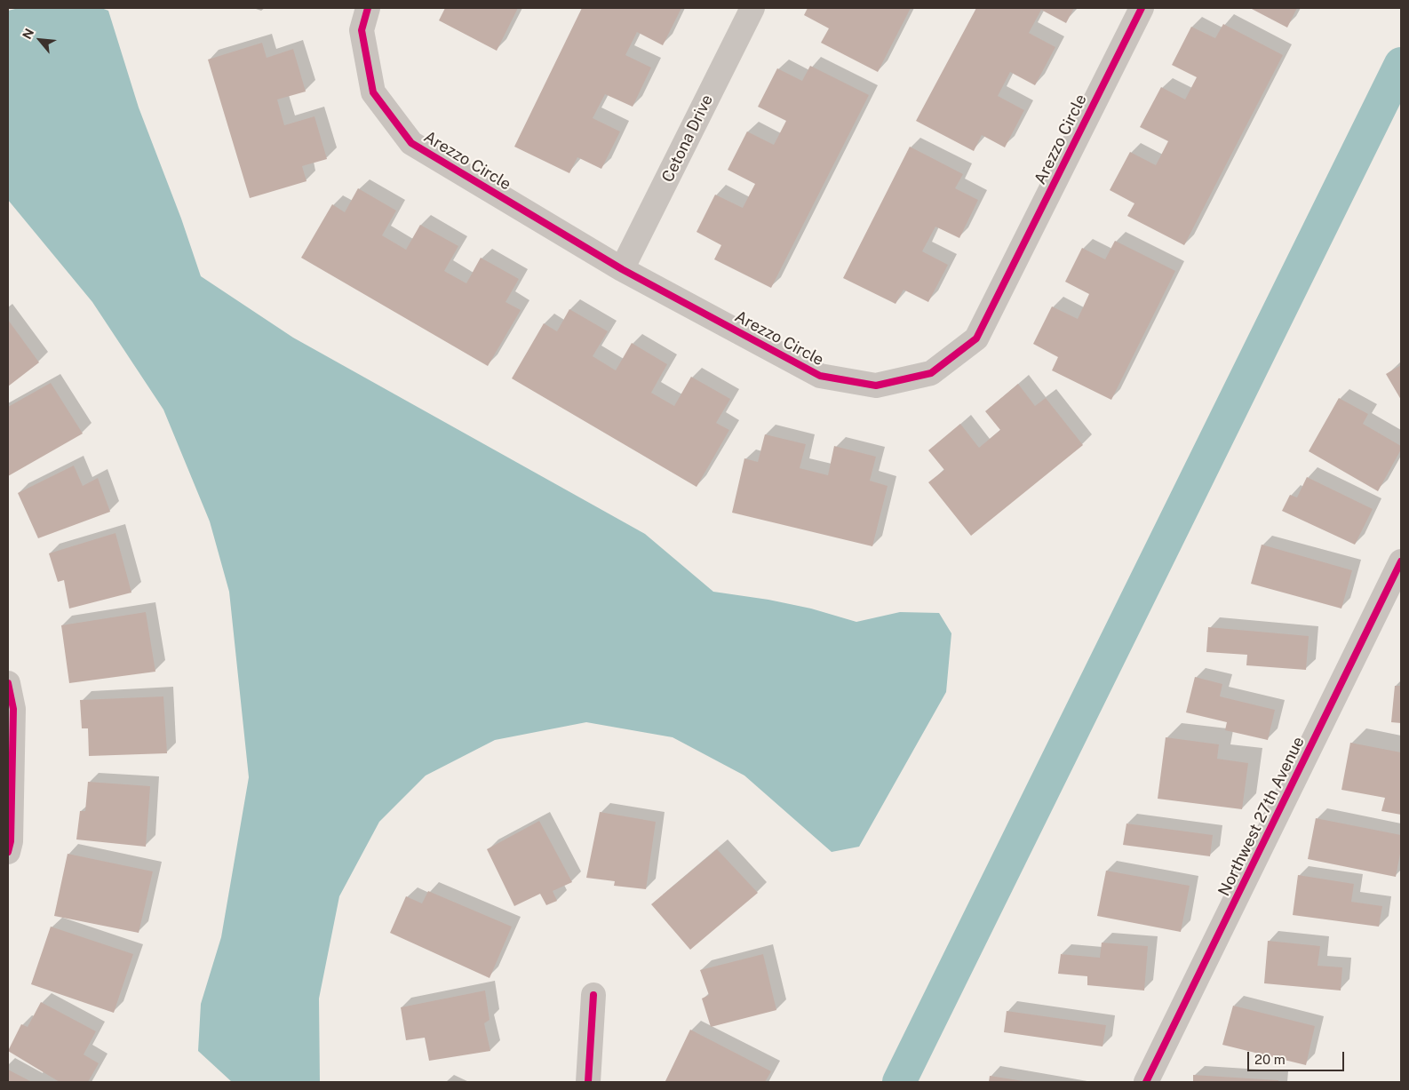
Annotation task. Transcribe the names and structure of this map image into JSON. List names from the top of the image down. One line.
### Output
{"streets":{"street":["Cetona Drive","Arezzo Circle","Northwest 27th Avenue"]},"crossings":[["Cetona Drive","Arezzo Circle"]],"scale_bar":"20 m","north":"top left"}
